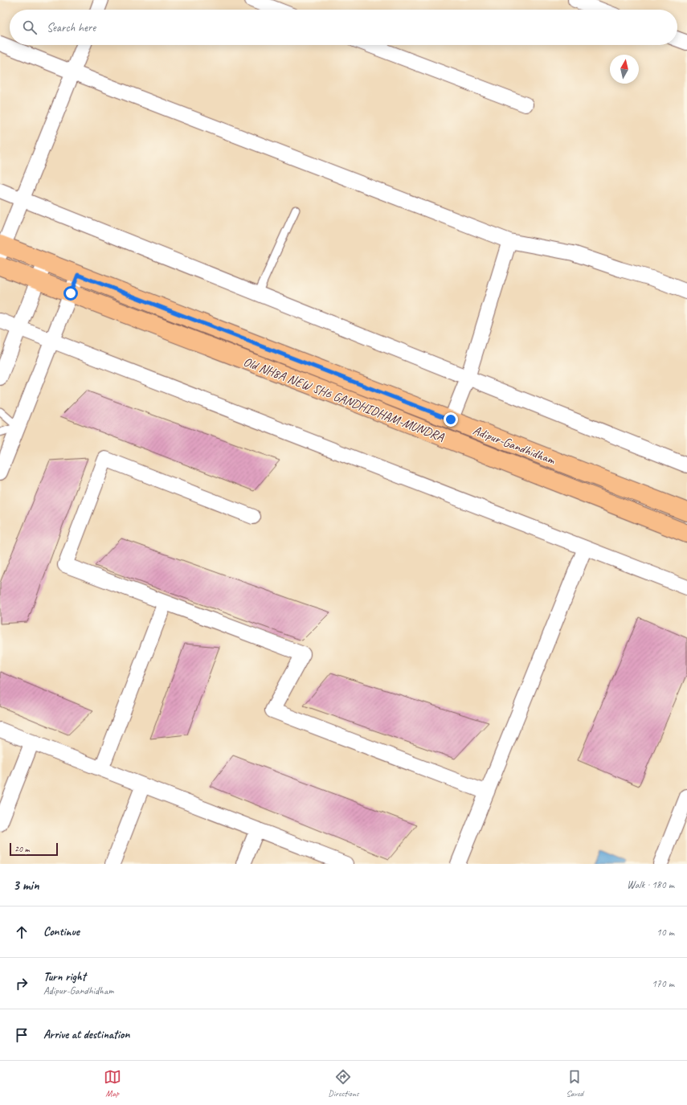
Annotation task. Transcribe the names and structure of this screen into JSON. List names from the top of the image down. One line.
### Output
{"streets":{"main road":["Old NH8A NEW SH6 GANDHIDHAM-MUNDRA","Adipur-Gandhidham"]},"scale_bar":"20 m","north":"top","page":{"search":"Search here","scale":"20 m","heading":["3 min","Walk · 180 m"],"list":[["Continue","10 m"],["Turn right","Adipur-Gandhidham","170 m"],"Arrive at destination"],"nav":["Map","Directions","Saved"]}}
